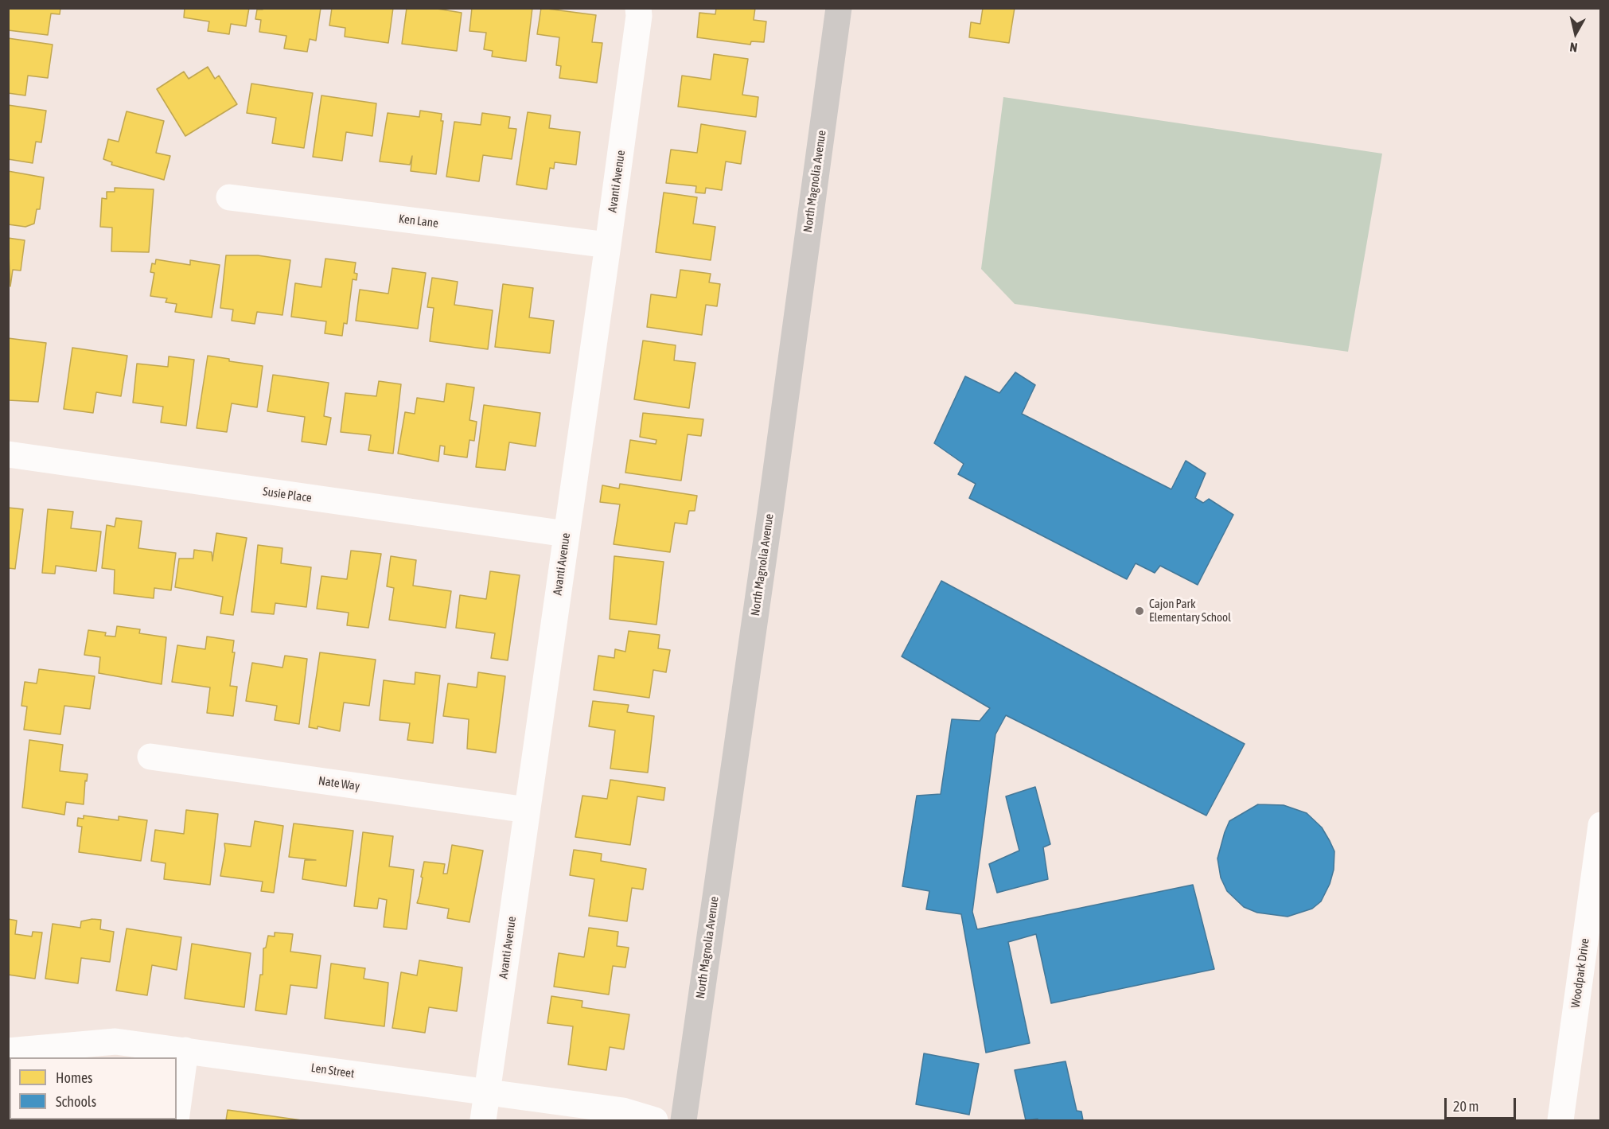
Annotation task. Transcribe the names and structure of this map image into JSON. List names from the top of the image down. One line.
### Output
{"streets":{"main road":["North Magnolia Avenue"],"street":["Avanti Avenue","Ken Lane","Susie Place","Nate Way","Woodpark Drive","Len Street"]},"crossings":[["Avanti Avenue","Ken Lane"],["Avanti Avenue","Susie Place"],["Avanti Avenue","Nate Way"],["Avanti Avenue","Len Street"]],"places":["Cajon Park Elementary School"],"legend":["Homes","Schools"],"scale_bar":"20 m","north":"bottom"}
